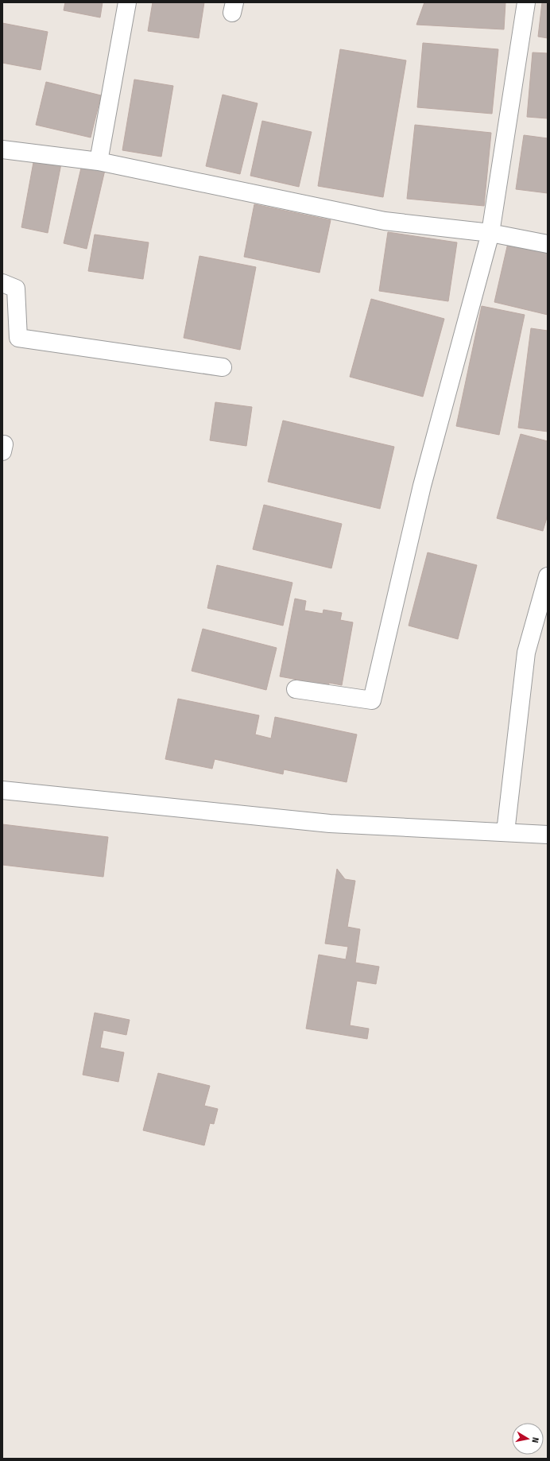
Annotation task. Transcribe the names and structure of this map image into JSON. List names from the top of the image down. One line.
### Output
{"north":"right"}
